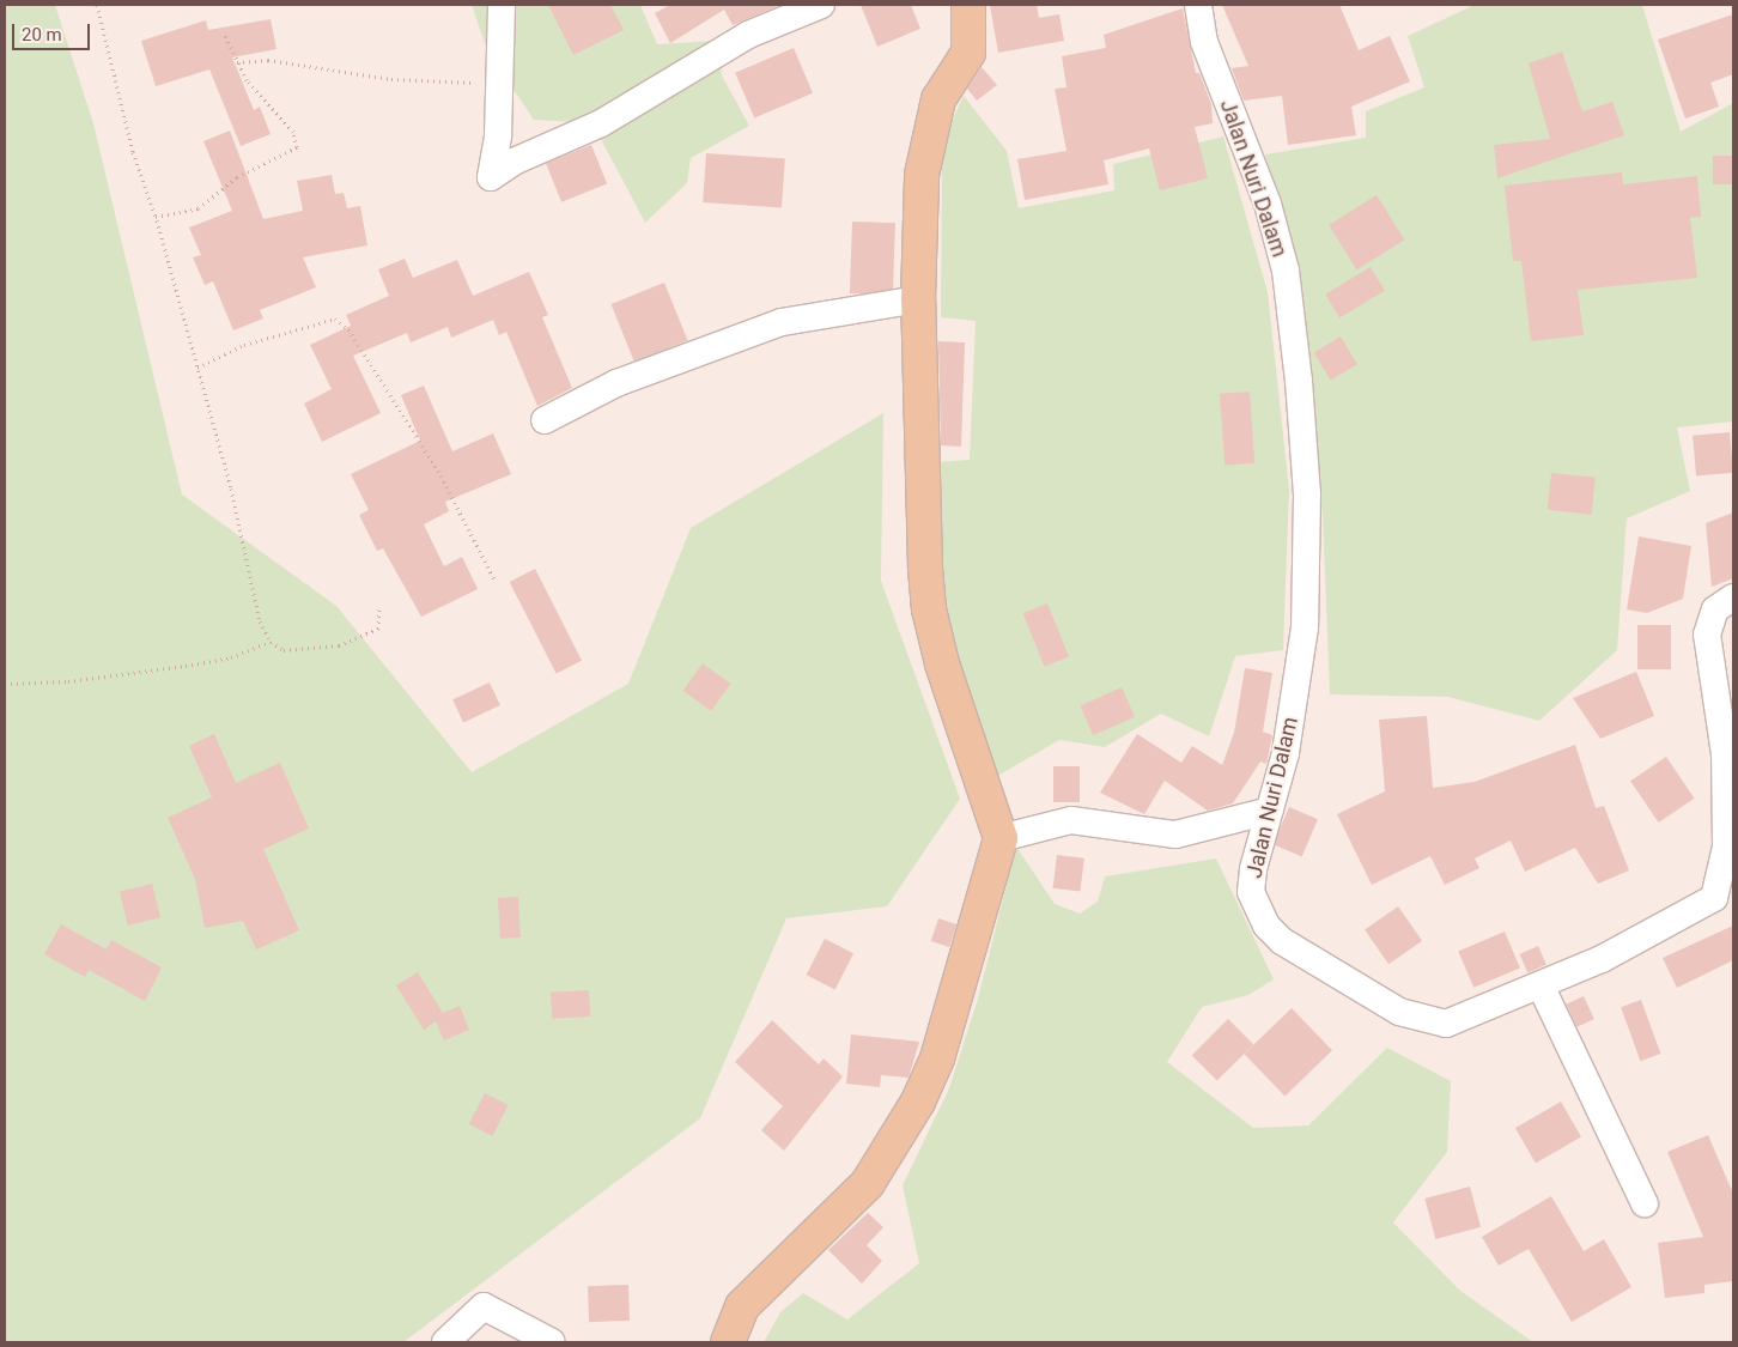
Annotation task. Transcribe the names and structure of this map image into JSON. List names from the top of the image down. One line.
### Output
{"streets":{"street":["Jalan Nuri Dalam"]},"scale_bar":"20 m"}
